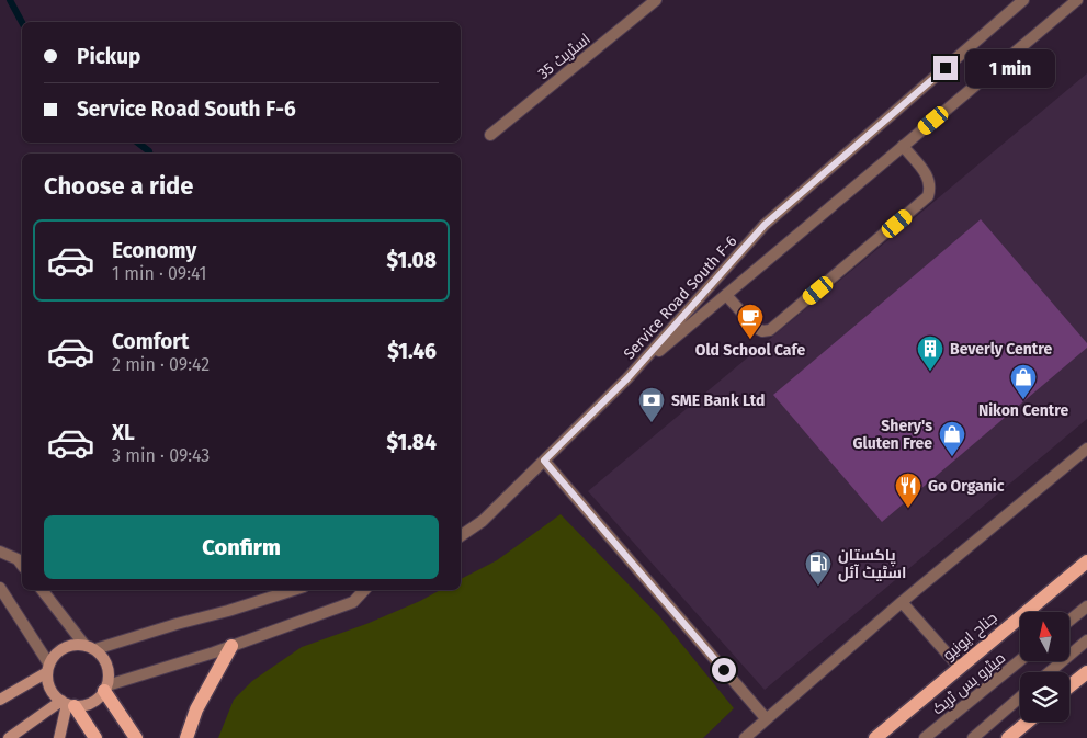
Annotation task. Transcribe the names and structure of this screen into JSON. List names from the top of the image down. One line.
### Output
{"streets":{"main road":["جناح ایونیو"],"street":["اسٹریٹ 35","Service Road South F-6","میٹرو بس ٹریک"]},"places":{"cafe":["Old School Cafe"],"building":["Beverly Centre"],"shop":["Nikon Centre","Shery's Gluten Free"],"bank":["SME Bank Ltd"],"restaurant":["Go Organic"],"fuel station":["پاکستان اسٹیٹ آئل"]},"north":"top","page":{"banner":["Pickup","Service Road South F-6"],"bubble":"1 min","heading":"Choose a ride","list":[{"name":"Economy","note":"1 min · 09:41","value":"$1.08"},{"name":"Comfort","note":"2 min · 09:42","value":"$1.46"},{"name":"XL","note":"3 min · 09:43","value":"$1.84"}],"buttons":"Confirm"}}
